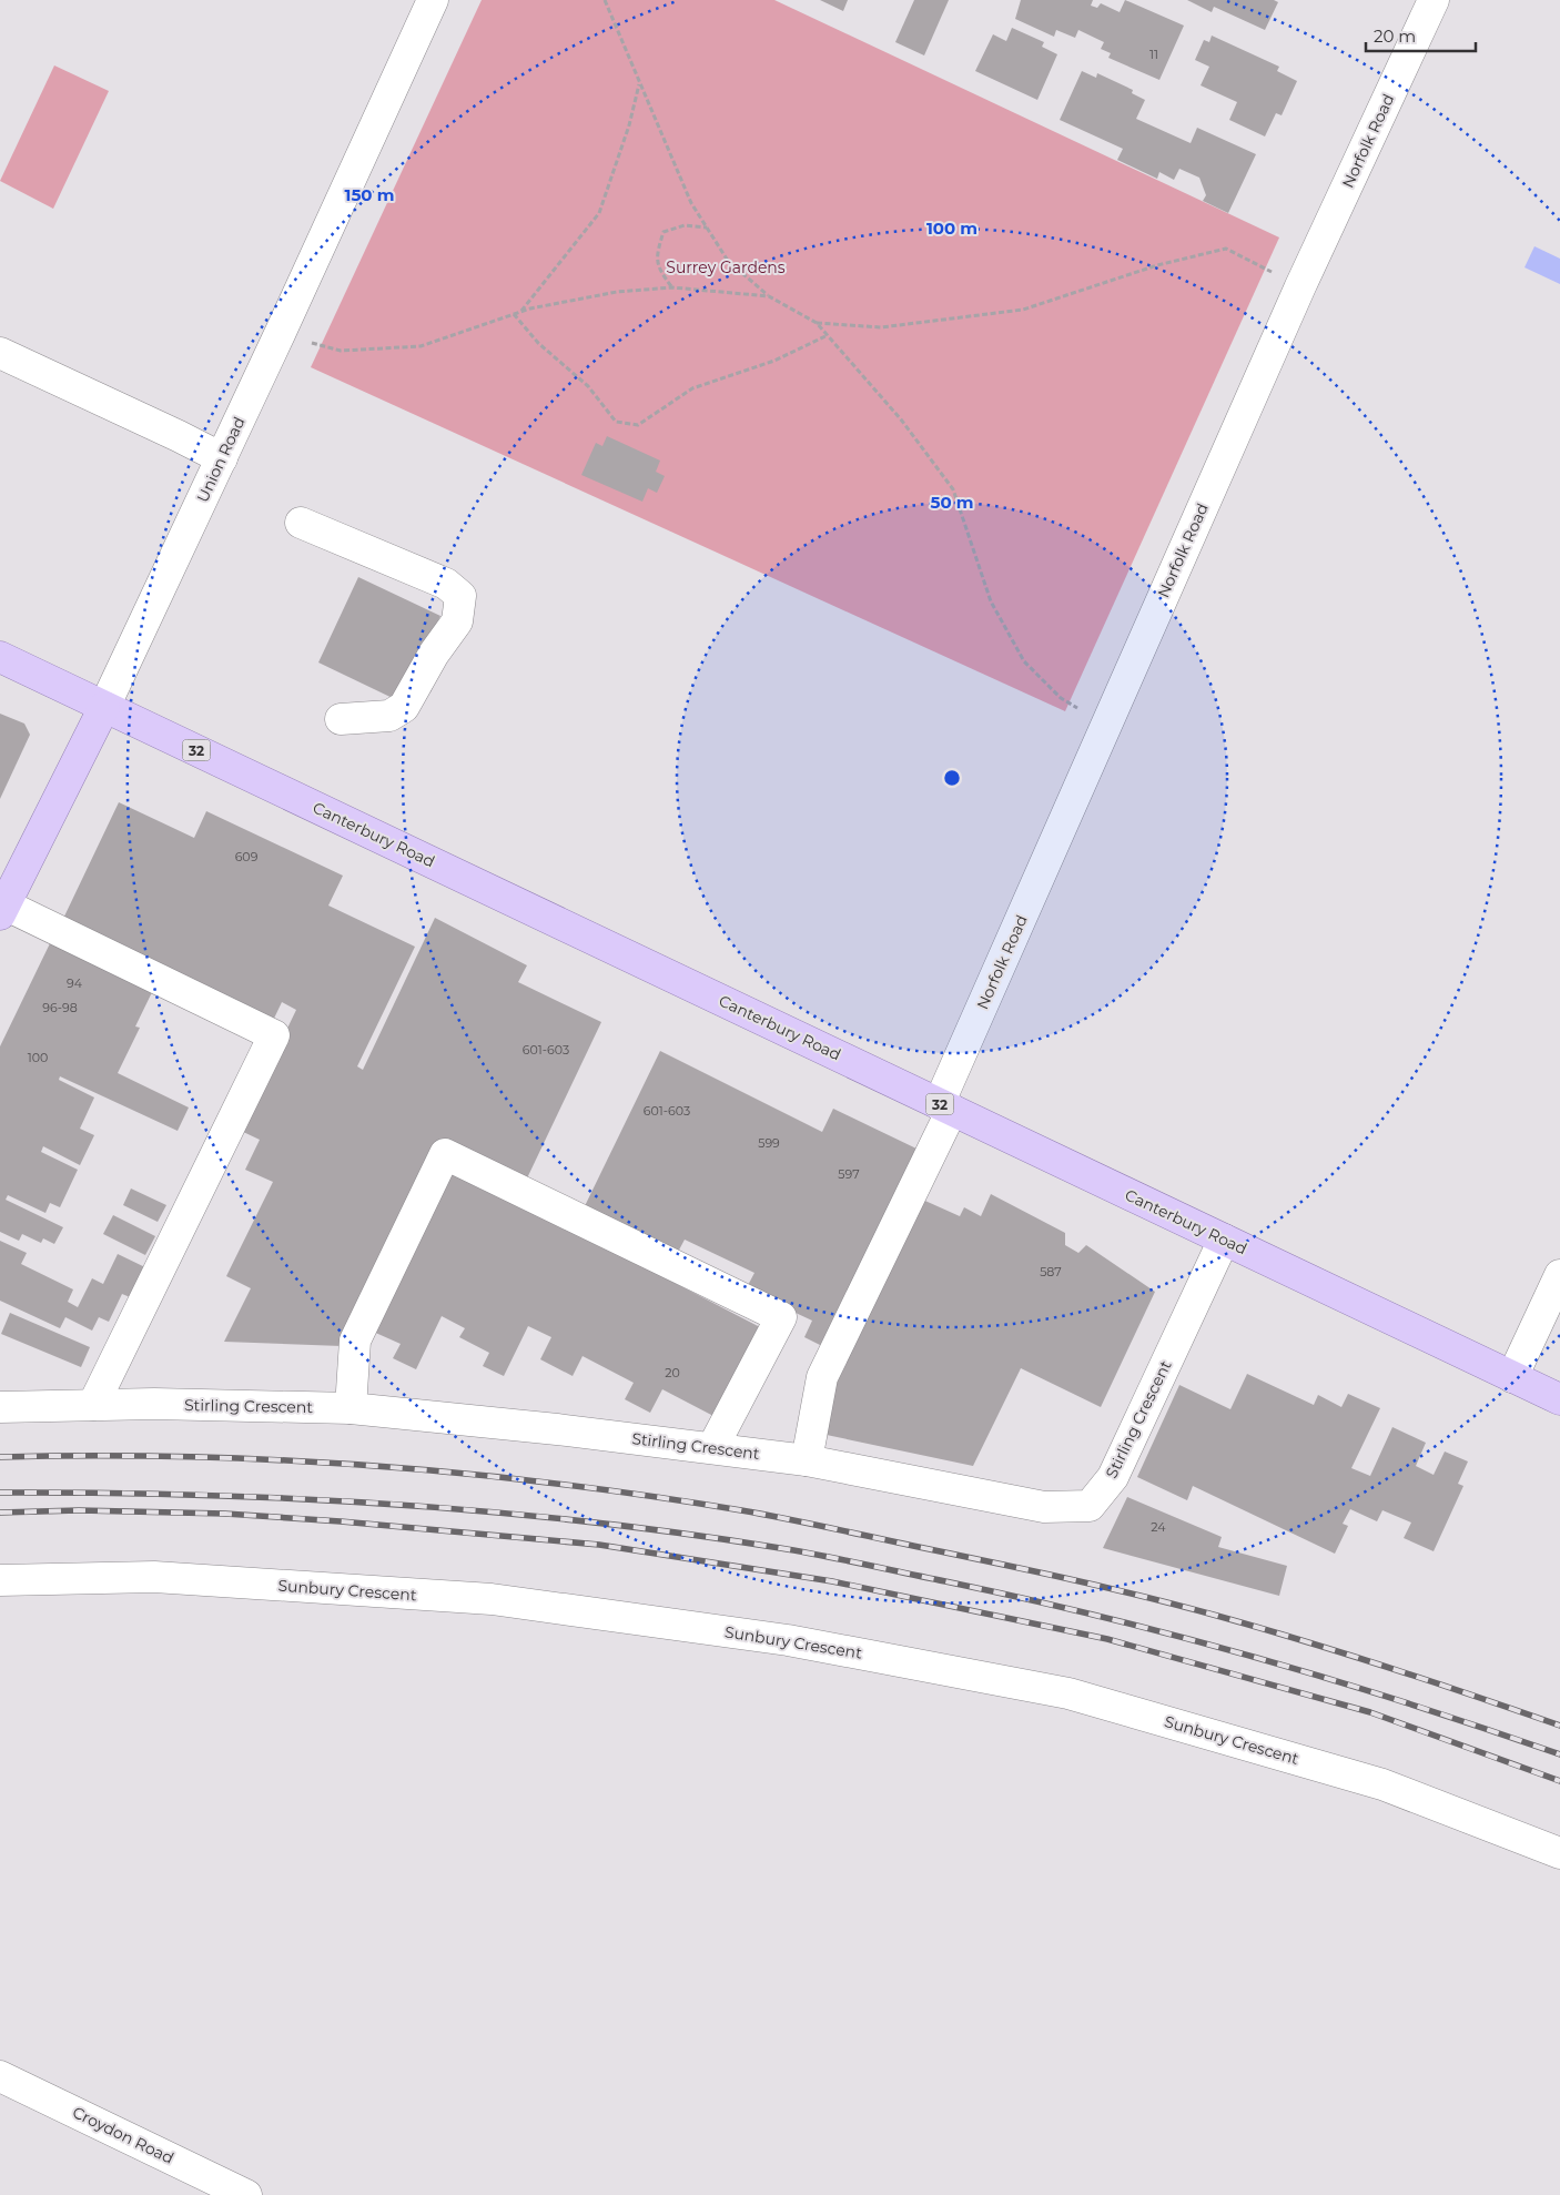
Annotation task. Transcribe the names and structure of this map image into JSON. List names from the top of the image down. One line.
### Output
{"streets":{"main road":["Union Road","32","Canterbury Road"],"street":["Norfolk Road","Stirling Crescent","Sunbury Crescent","Croydon Road"]},"crossings":[["Norfolk Road","Canterbury Road"],["Norfolk Road","Stirling Crescent"],["Union Road","Canterbury Road"],["Canterbury Road","Stirling Crescent"]],"parks":["Surrey Gardens"],"house_numbers":["11","609","94","96-98","601-603","100","601-603","599","597","587","20","24"],"scale_bar":"20 m","rings":["150 m","100 m","50 m"]}
